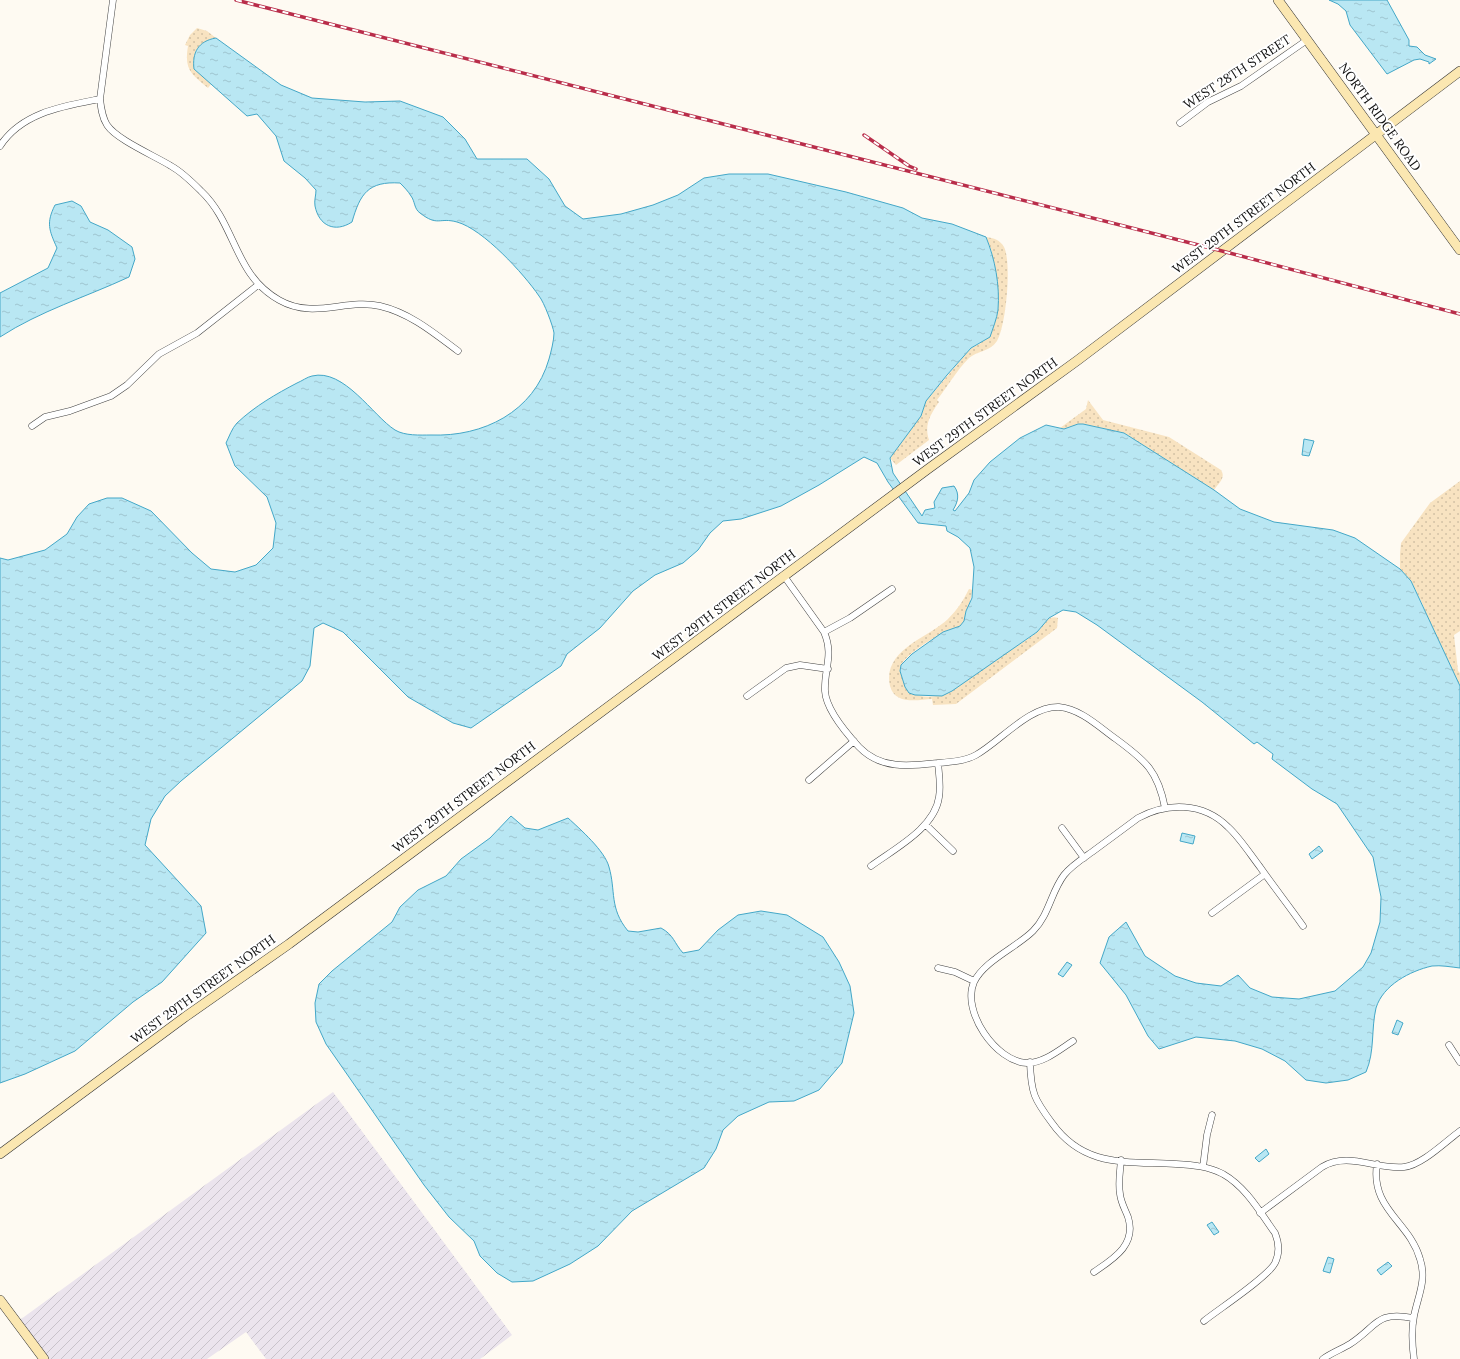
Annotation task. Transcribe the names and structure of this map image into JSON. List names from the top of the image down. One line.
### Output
{"streets":{"main road":["NORTH RIDGE ROAD","WEST 29TH STREET NORTH"],"street":["WEST 28TH STREET"]},"crossings":[["WEST 28TH STREET","NORTH RIDGE ROAD"],["NORTH RIDGE ROAD","WEST 29TH STREET NORTH"]]}
